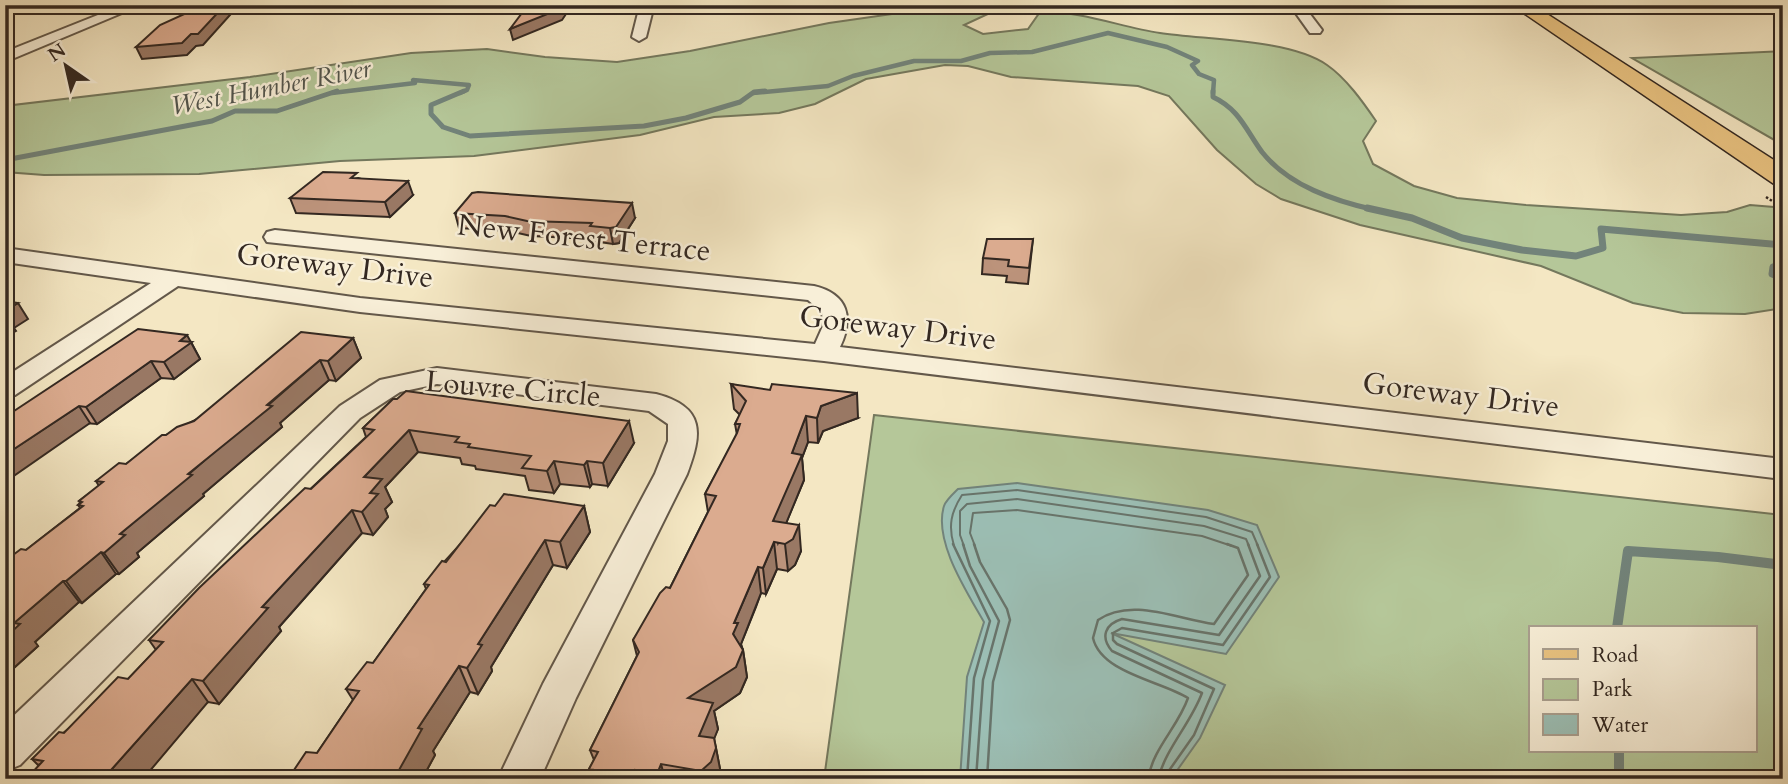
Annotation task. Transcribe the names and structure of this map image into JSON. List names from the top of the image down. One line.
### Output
{"streets":{"street":["New Forest Terrace","Goreway Drive","Louvre Circle"]},"crossings":[["New Forest Terrace","Goreway Drive"]],"water":["West Humber River"],"legend":["Road","Park","Water"],"north":"top left"}
